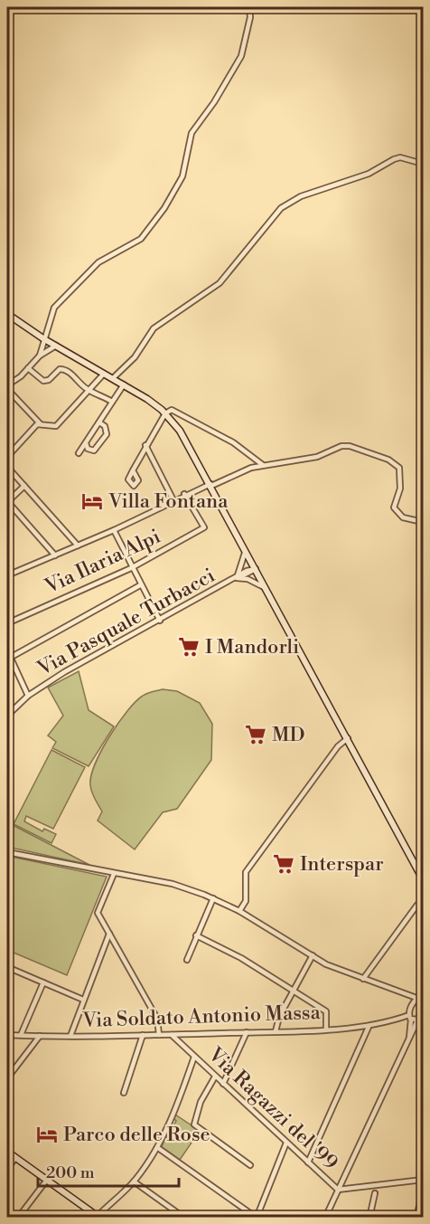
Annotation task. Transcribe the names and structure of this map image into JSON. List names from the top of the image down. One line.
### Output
{"streets":{"street":["Via Ilaria Alpi","Via Pasquale Turbacci","Via Soldato Antonio Massa","Via Ragazzi del '99"]},"crossings":[["Via Soldato Antonio Massa","Via Ragazzi del '99"]],"places":{"hotel":["Villa Fontana","Parco delle Rose"],"supermarket":["I Mandorli","MD","Interspar"]},"scale_bar":"200 m"}
